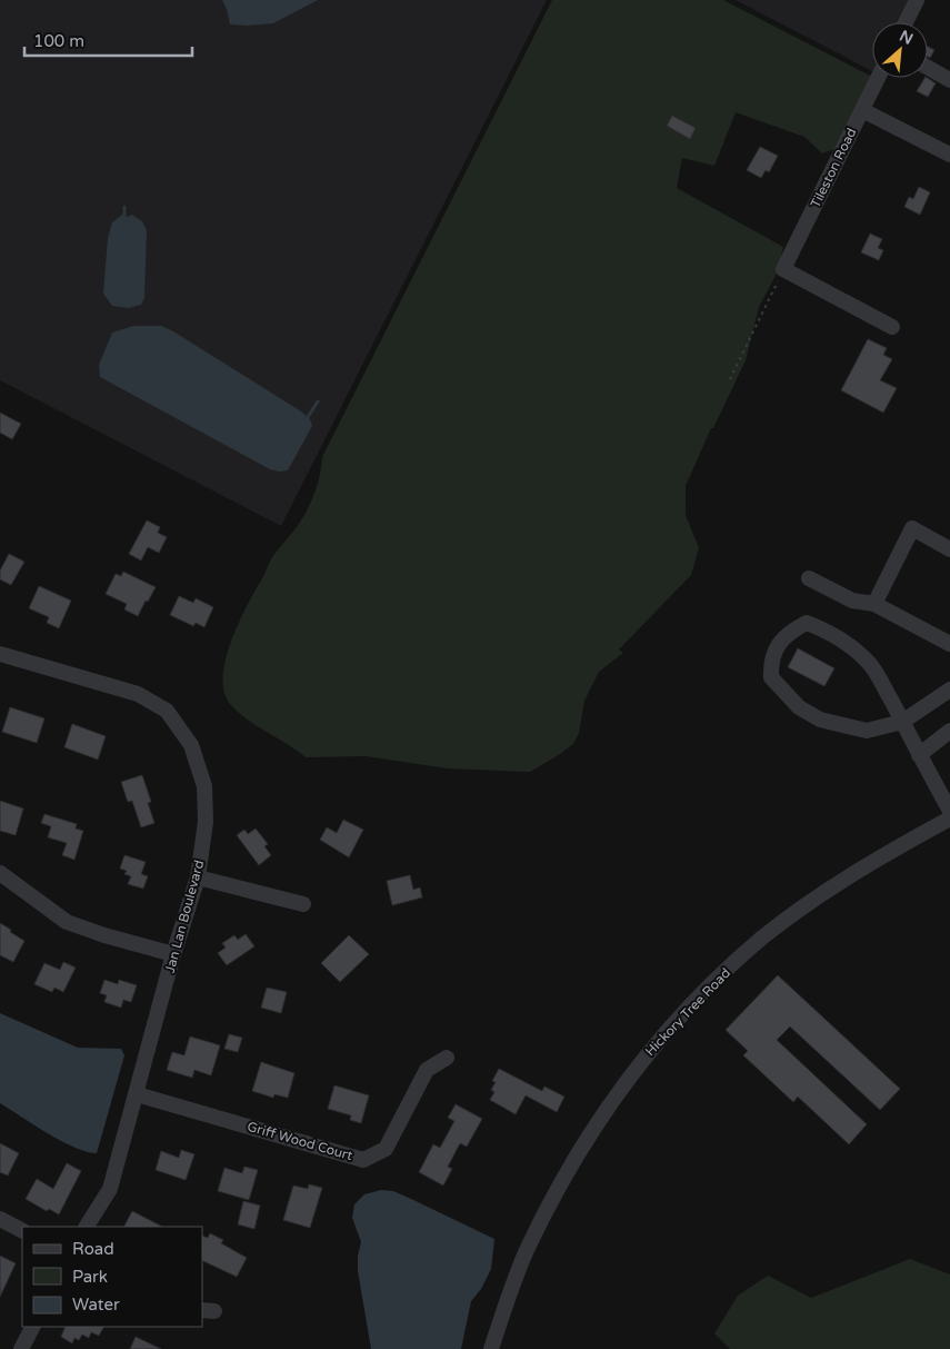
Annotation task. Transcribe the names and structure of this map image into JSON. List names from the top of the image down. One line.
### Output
{"streets":{"street":["Tileston Road","Jan Lan Boulevard","Hickory Tree Road","Griff Wood Court"]},"crossings":[["Jan Lan Boulevard","Griff Wood Court"]],"legend":["Road","Park","Water"],"scale_bar":"100 m","north":"top right"}
